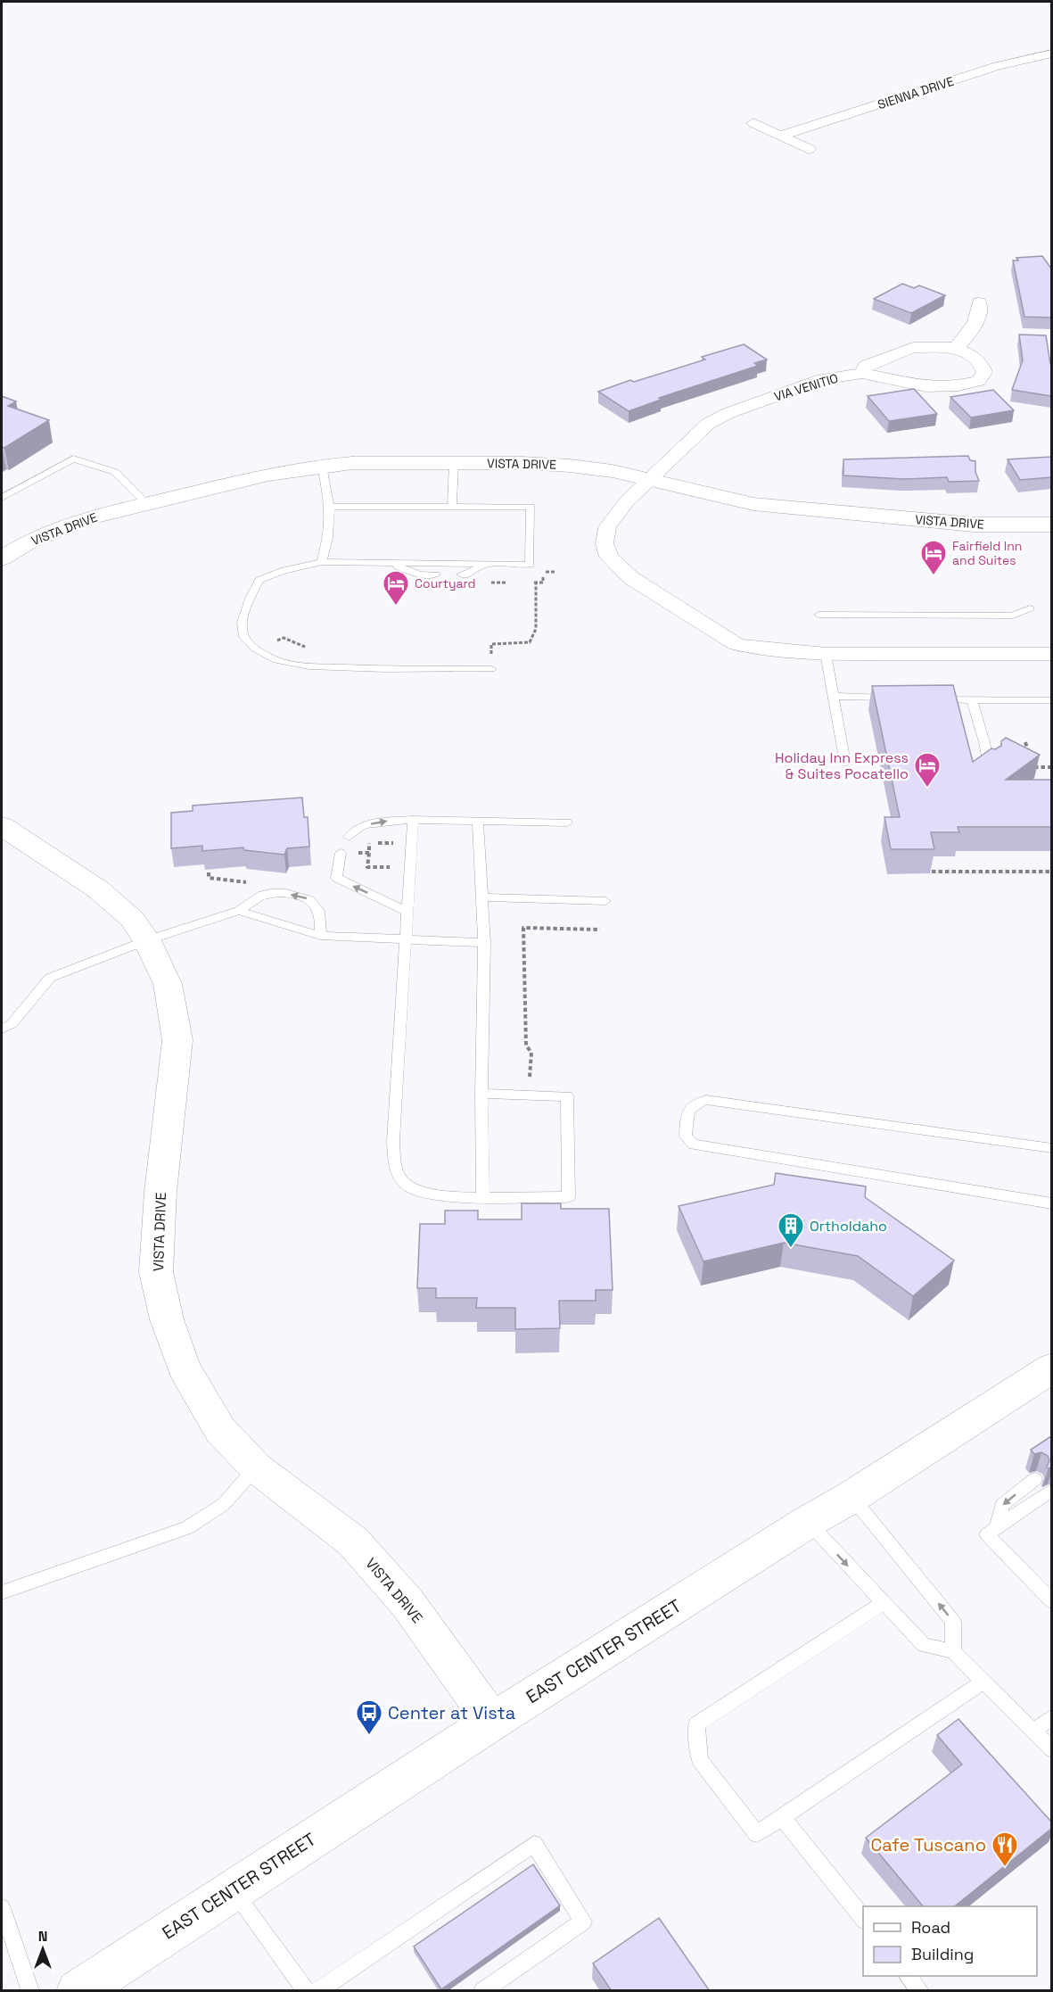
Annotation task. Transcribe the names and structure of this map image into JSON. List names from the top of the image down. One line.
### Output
{"streets":{"street":["SIENNA DRIVE","VIA VENITIO","VISTA DRIVE","EAST CENTER STREET"]},"crossings":[["VIA VENITIO","VISTA DRIVE"],["VISTA DRIVE","EAST CENTER STREET"]],"places":{"hotel":["Fairfield Inn and Suites","Courtyard","Holiday Inn Express & Suites Pocatello"],"building":["OrthoIdaho"],"bus stop":["Center at Vista"],"restaurant":["Cafe Tuscano"]},"legend":["Road","Building"],"north":"top"}
